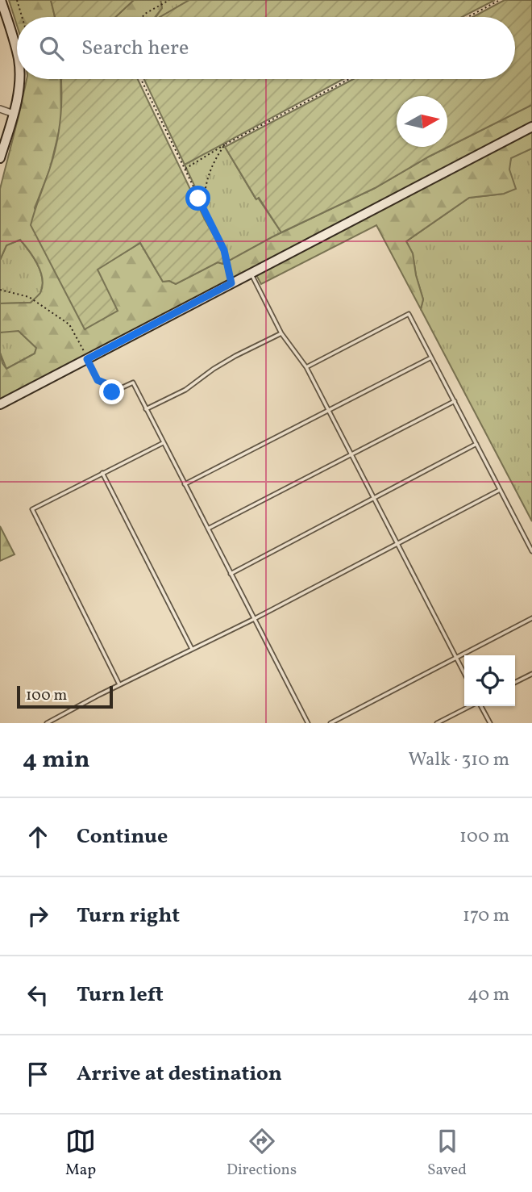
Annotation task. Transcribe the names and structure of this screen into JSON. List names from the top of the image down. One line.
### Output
{"scale_bar":"100 m","north":"right","page":{"search":"Search here","scale":"100 m","heading":["4 min","Walk · 310 m"],"list":[["Continue","100 m"],["Turn right","170 m"],["Turn left","40 m"],"Arrive at destination"],"nav":["Map","Directions","Saved"]}}
